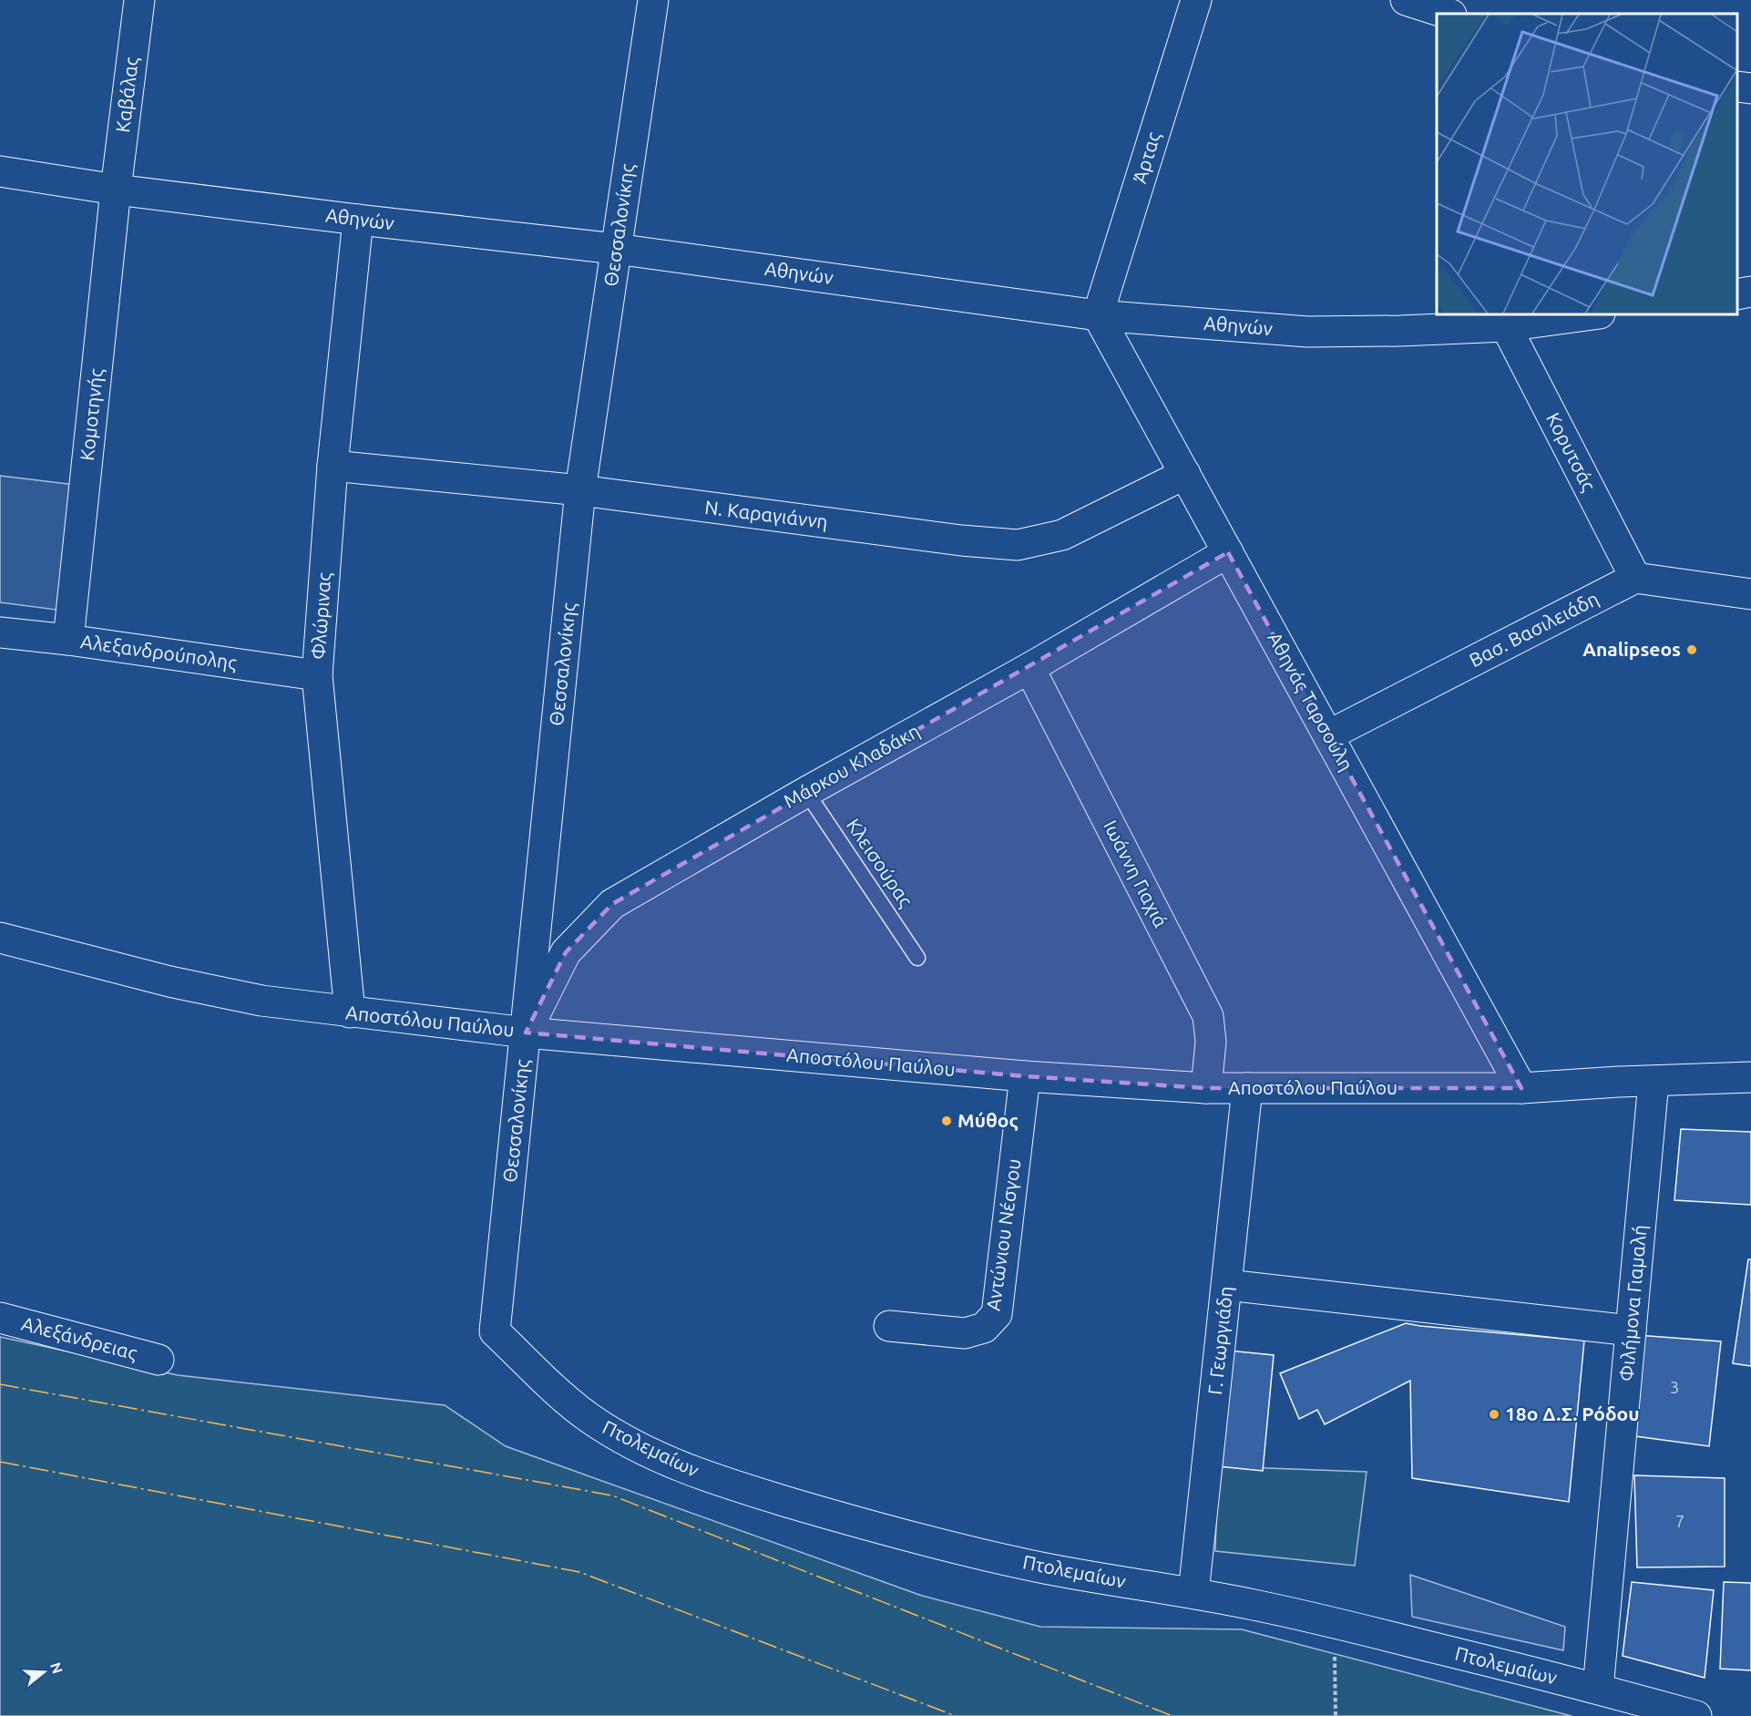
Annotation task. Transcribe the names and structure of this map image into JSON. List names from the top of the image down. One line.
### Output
{"streets":{"street":["Καβάλας","Άρτας","Αθηνών","Θεσσαλονίκης","Κομοτηνής","Κορυτσάς","Ν. Καραγιάννη","Φλώρινας","Βασ. Βασιλειάδη","Αλεξανδρούπολης","Αθηνάς Ταρσούλη","Μάρκου Κλαδάκη","Ιωάννη Γιαχιά","Αποστόλου Παύλου","Αντώνιου Νέσγου","Φιλήμονα Γιαμαλή","Αλεξάνδρειας","Γ. Γεωργιάδη","Πτολεμαίων"],"lane":["Κλεισούρας"]},"crossings":[["Καβάλας","Αθηνών"],["Καβάλας","Κομοτηνής"],["Άρτας","Αθηνών"],["Άρτας","Αθηνάς Ταρσούλη"],["Αθηνών","Θεσσαλονίκης"],["Αθηνών","Κομοτηνής"],["Αθηνών","Κορυτσάς"],["Αθηνών","Φλώρινας"],["Αθηνών","Αθηνάς Ταρσούλη"],["Θεσσαλονίκης","Ν. Καραγιάννη"],["Θεσσαλονίκης","Μάρκου Κλαδάκη"],["Θεσσαλονίκης","Αποστόλου Παύλου"],["Θεσσαλονίκης","Πτολεμαίων"],["Κομοτηνής","Αλεξανδρούπολης"],["Κορυτσάς","Βασ. Βασιλειάδη"],["Ν. Καραγιάννη","Φλώρινας"],["Ν. Καραγιάννη","Αθηνάς Ταρσούλη"],["Φλώρινας","Αλεξανδρούπολης"],["Φλώρινας","Αποστόλου Παύλου"],["Βασ. Βασιλειάδη","Αθηνάς Ταρσούλη"],["Αθηνάς Ταρσούλη","Μάρκου Κλαδάκη"],["Αθηνάς Ταρσούλη","Αποστόλου Παύλου"],["Μάρκου Κλαδάκη","Κλεισούρας"],["Μάρκου Κλαδάκη","Ιωάννη Γιαχιά"],["Μάρκου Κλαδάκη","Αποστόλου Παύλου"],["Ιωάννη Γιαχιά","Αποστόλου Παύλου"],["Αποστόλου Παύλου","Αντώνιου Νέσγου"],["Αποστόλου Παύλου","Φιλήμονα Γιαμαλή"],["Αποστόλου Παύλου","Γ. Γεωργιάδη"],["Φιλήμονα Γιαμαλή","Πτολεμαίων"],["Γ. Γεωργιάδη","Πτολεμαίων"]],"places":["Analipseos","Μύθος","18ο Δ.Σ. Ρόδου"],"house_numbers":["3","7"],"north":"right"}
